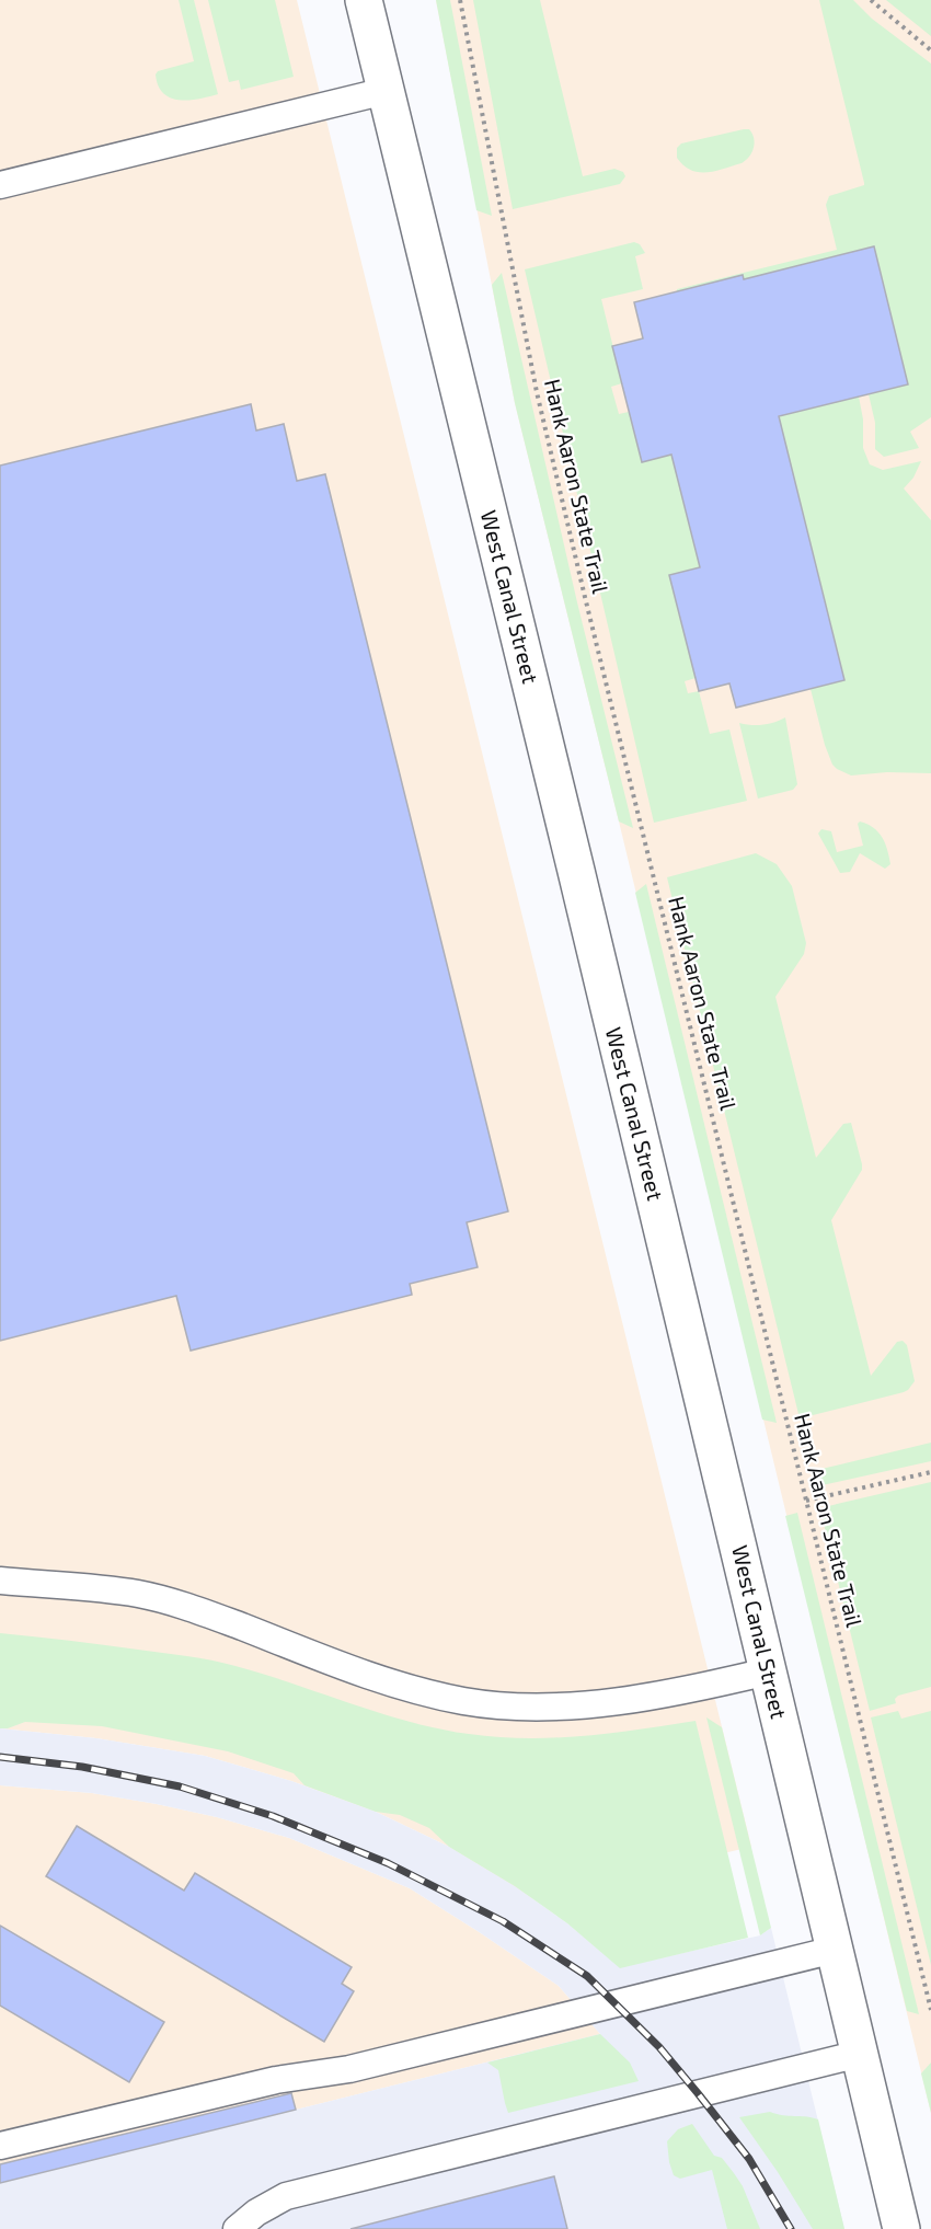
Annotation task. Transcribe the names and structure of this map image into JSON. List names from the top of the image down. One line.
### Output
{"streets":{"street":["West Canal Street"],"path":["Hank Aaron State Trail"]}}
